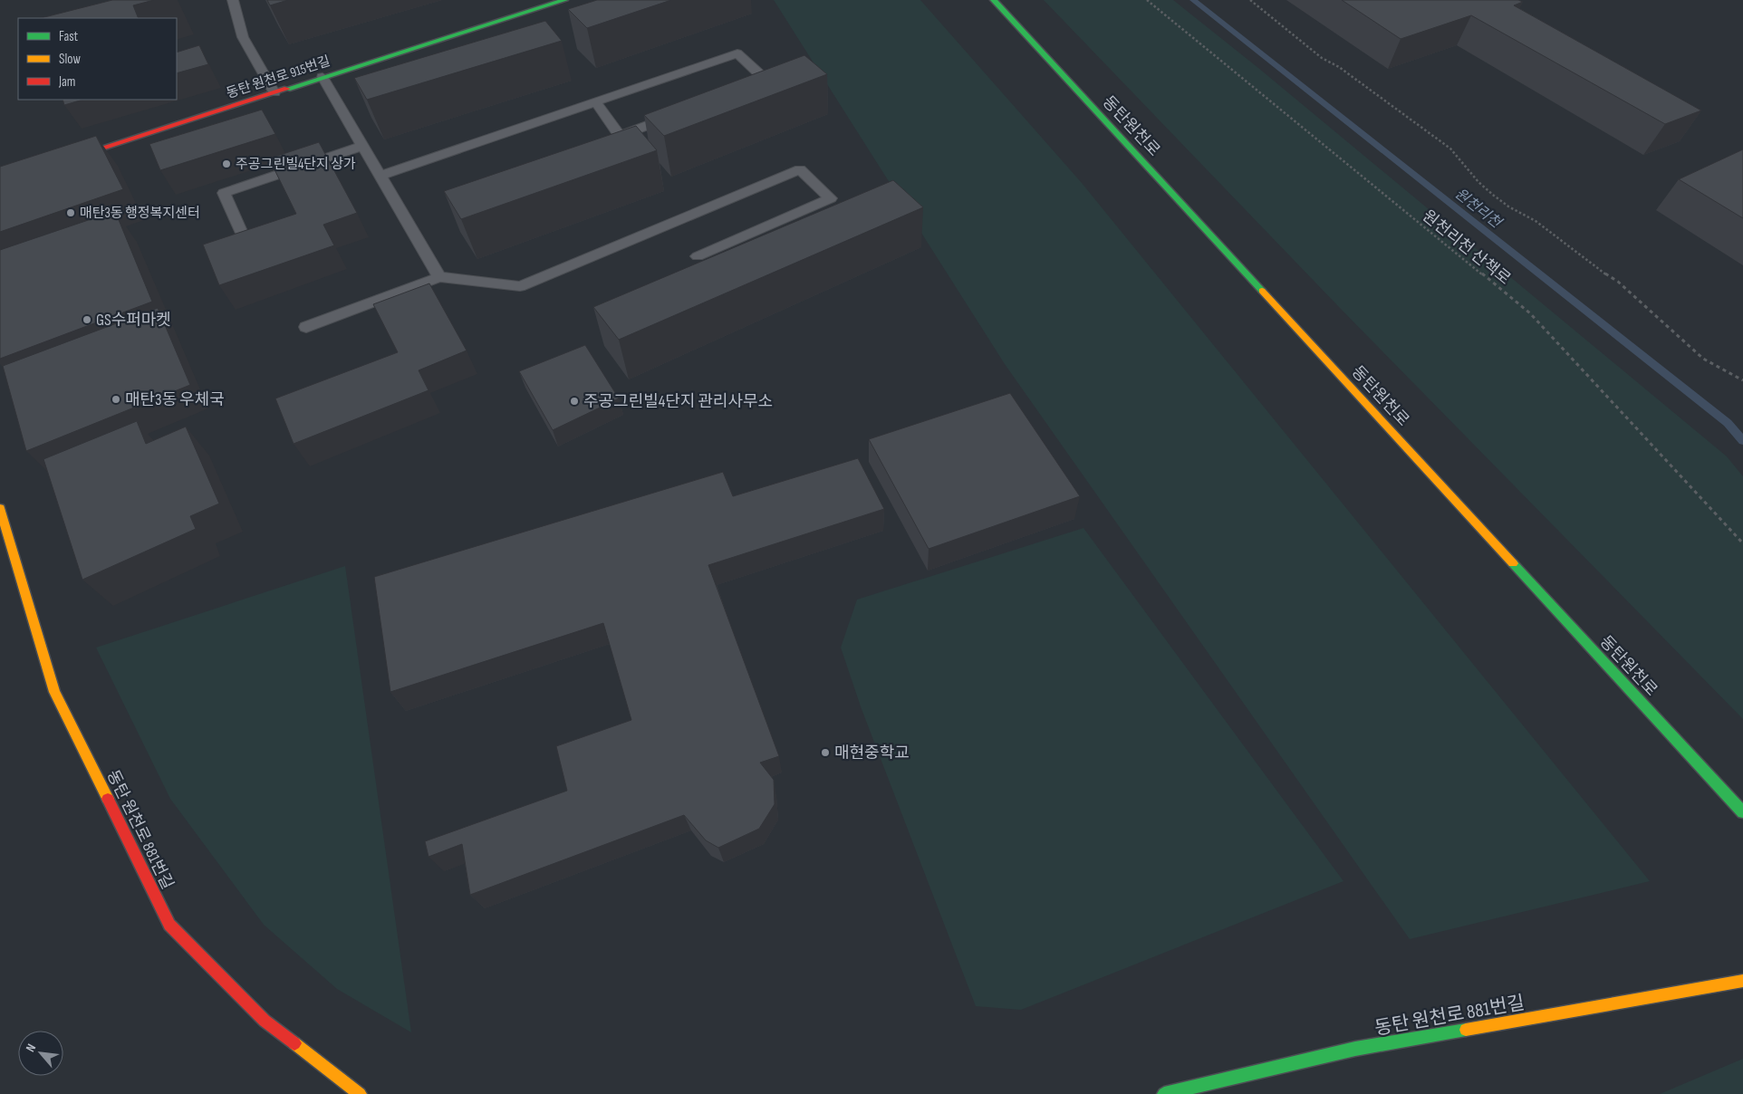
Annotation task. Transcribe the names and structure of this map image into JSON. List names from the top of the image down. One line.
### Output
{"streets":{"street":["동탄 원천로 915번길","동탄원천로","동탄 원천로 881번길"],"path":["원천리천 산책로"]},"water":["원천리천"],"places":["주공그린빌4단지 상가","매탄3동 행정복지센터","GS수퍼마켓","매탄3동 우체국","주공그린빌4단지 관리사무소","매현중학교"],"legend":["Fast","Slow","Jam"],"north":"top left"}
